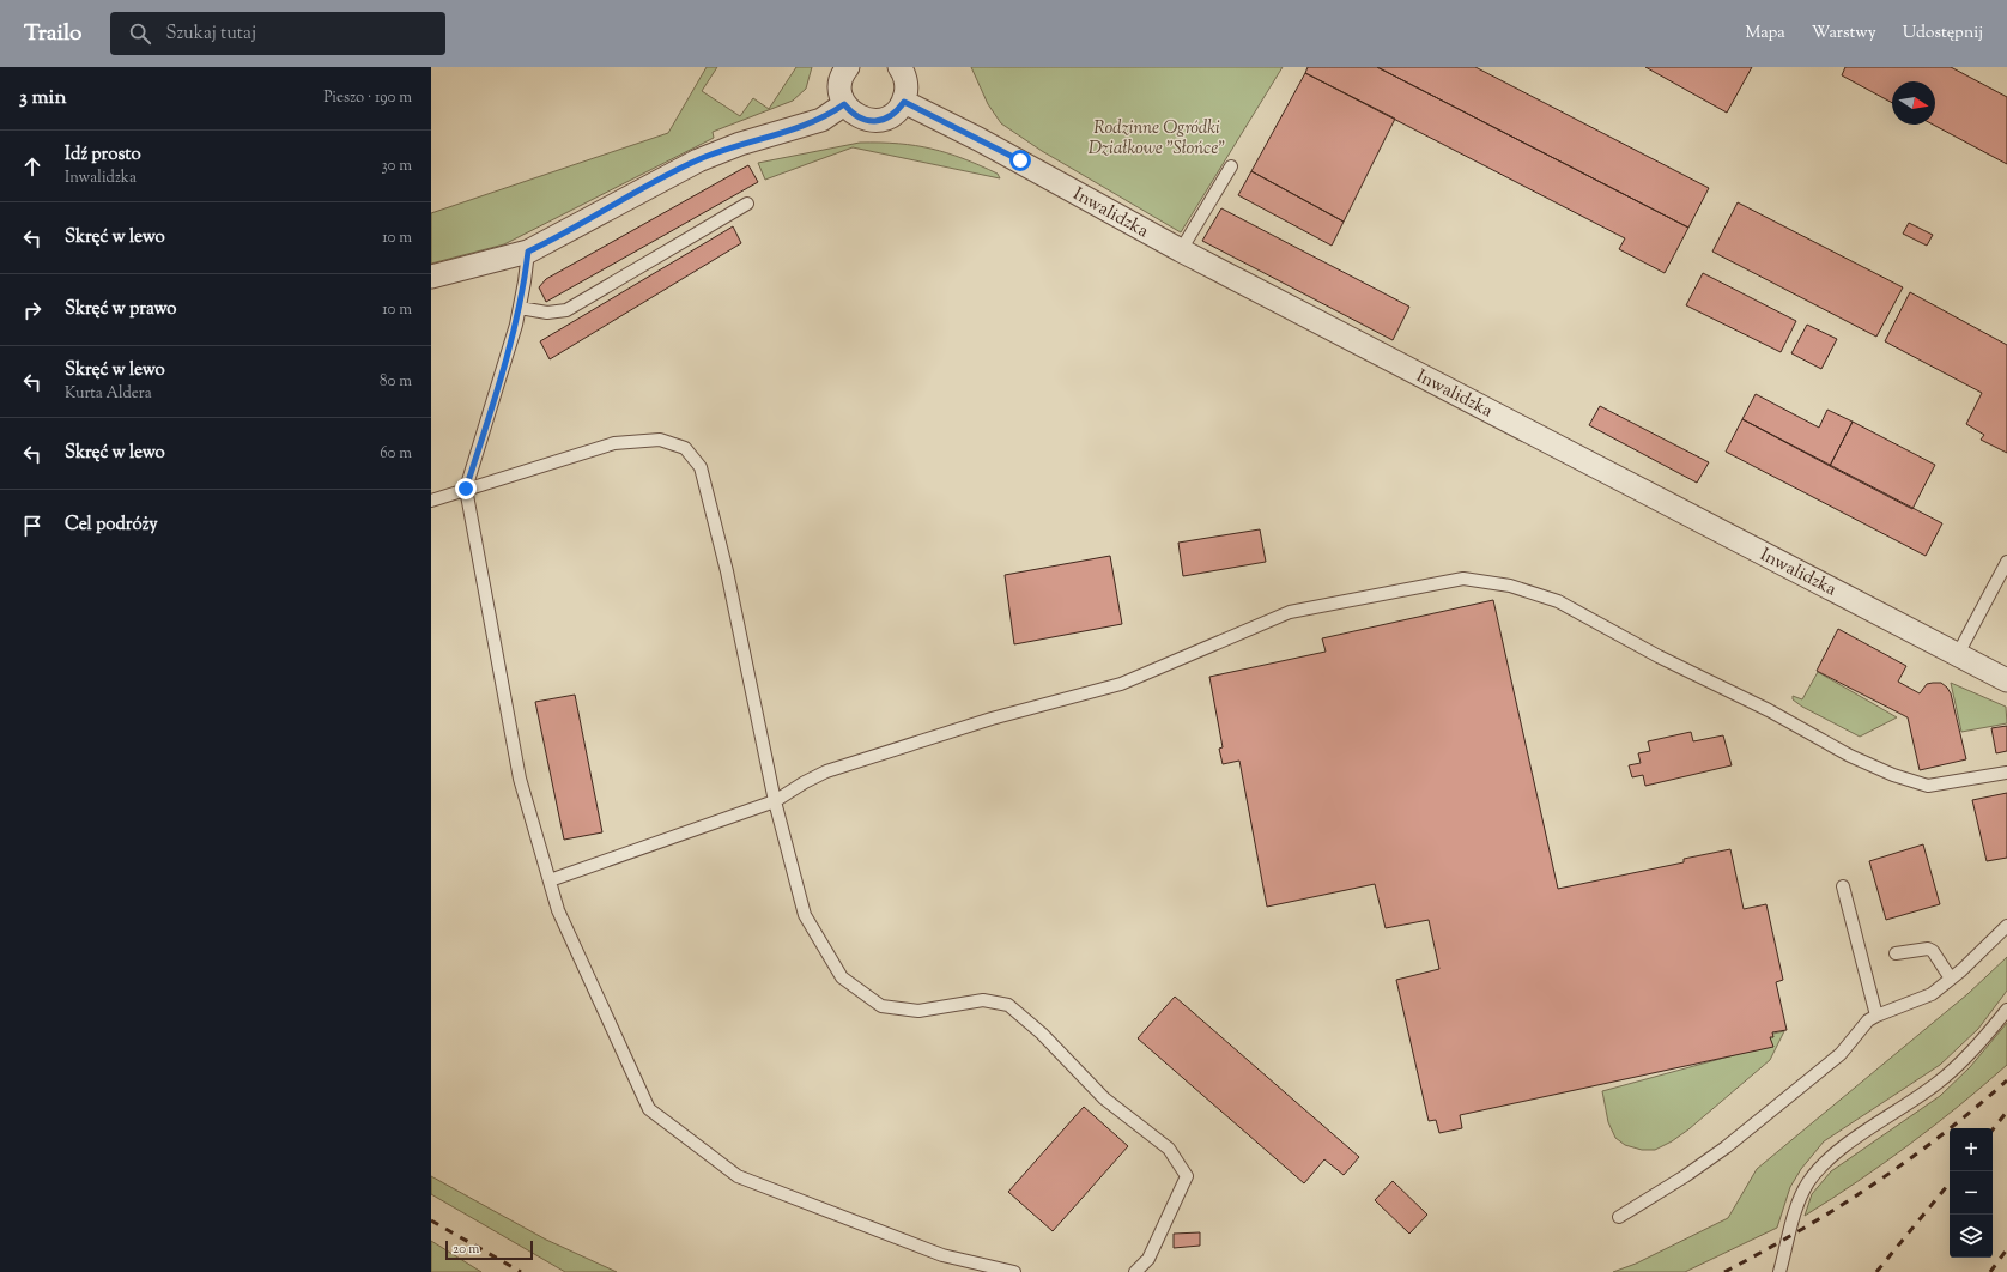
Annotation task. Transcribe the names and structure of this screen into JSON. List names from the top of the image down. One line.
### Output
{"streets":{"street":["Inwalidzka"]},"parks":["Rodzinne Ogródki Działkowe \"Słońce\""],"scale_bar":"20 m","north":"right","page":{"header":"Trailo","search":"Szukaj tutaj","nav":["Mapa","Warstwy","Udostępnij"],"heading":["3 min","Pieszo · 190 m"],"list":[["Idź prosto","Inwalidzka","30 m"],["Skręć w lewo","10 m"],["Skręć w prawo","10 m"],["Skręć w lewo","Kurta Aldera","80 m"],["Skręć w lewo","60 m"],"Cel podróży"],"map_buttons":["+","−"],"scale":"20 m"}}
